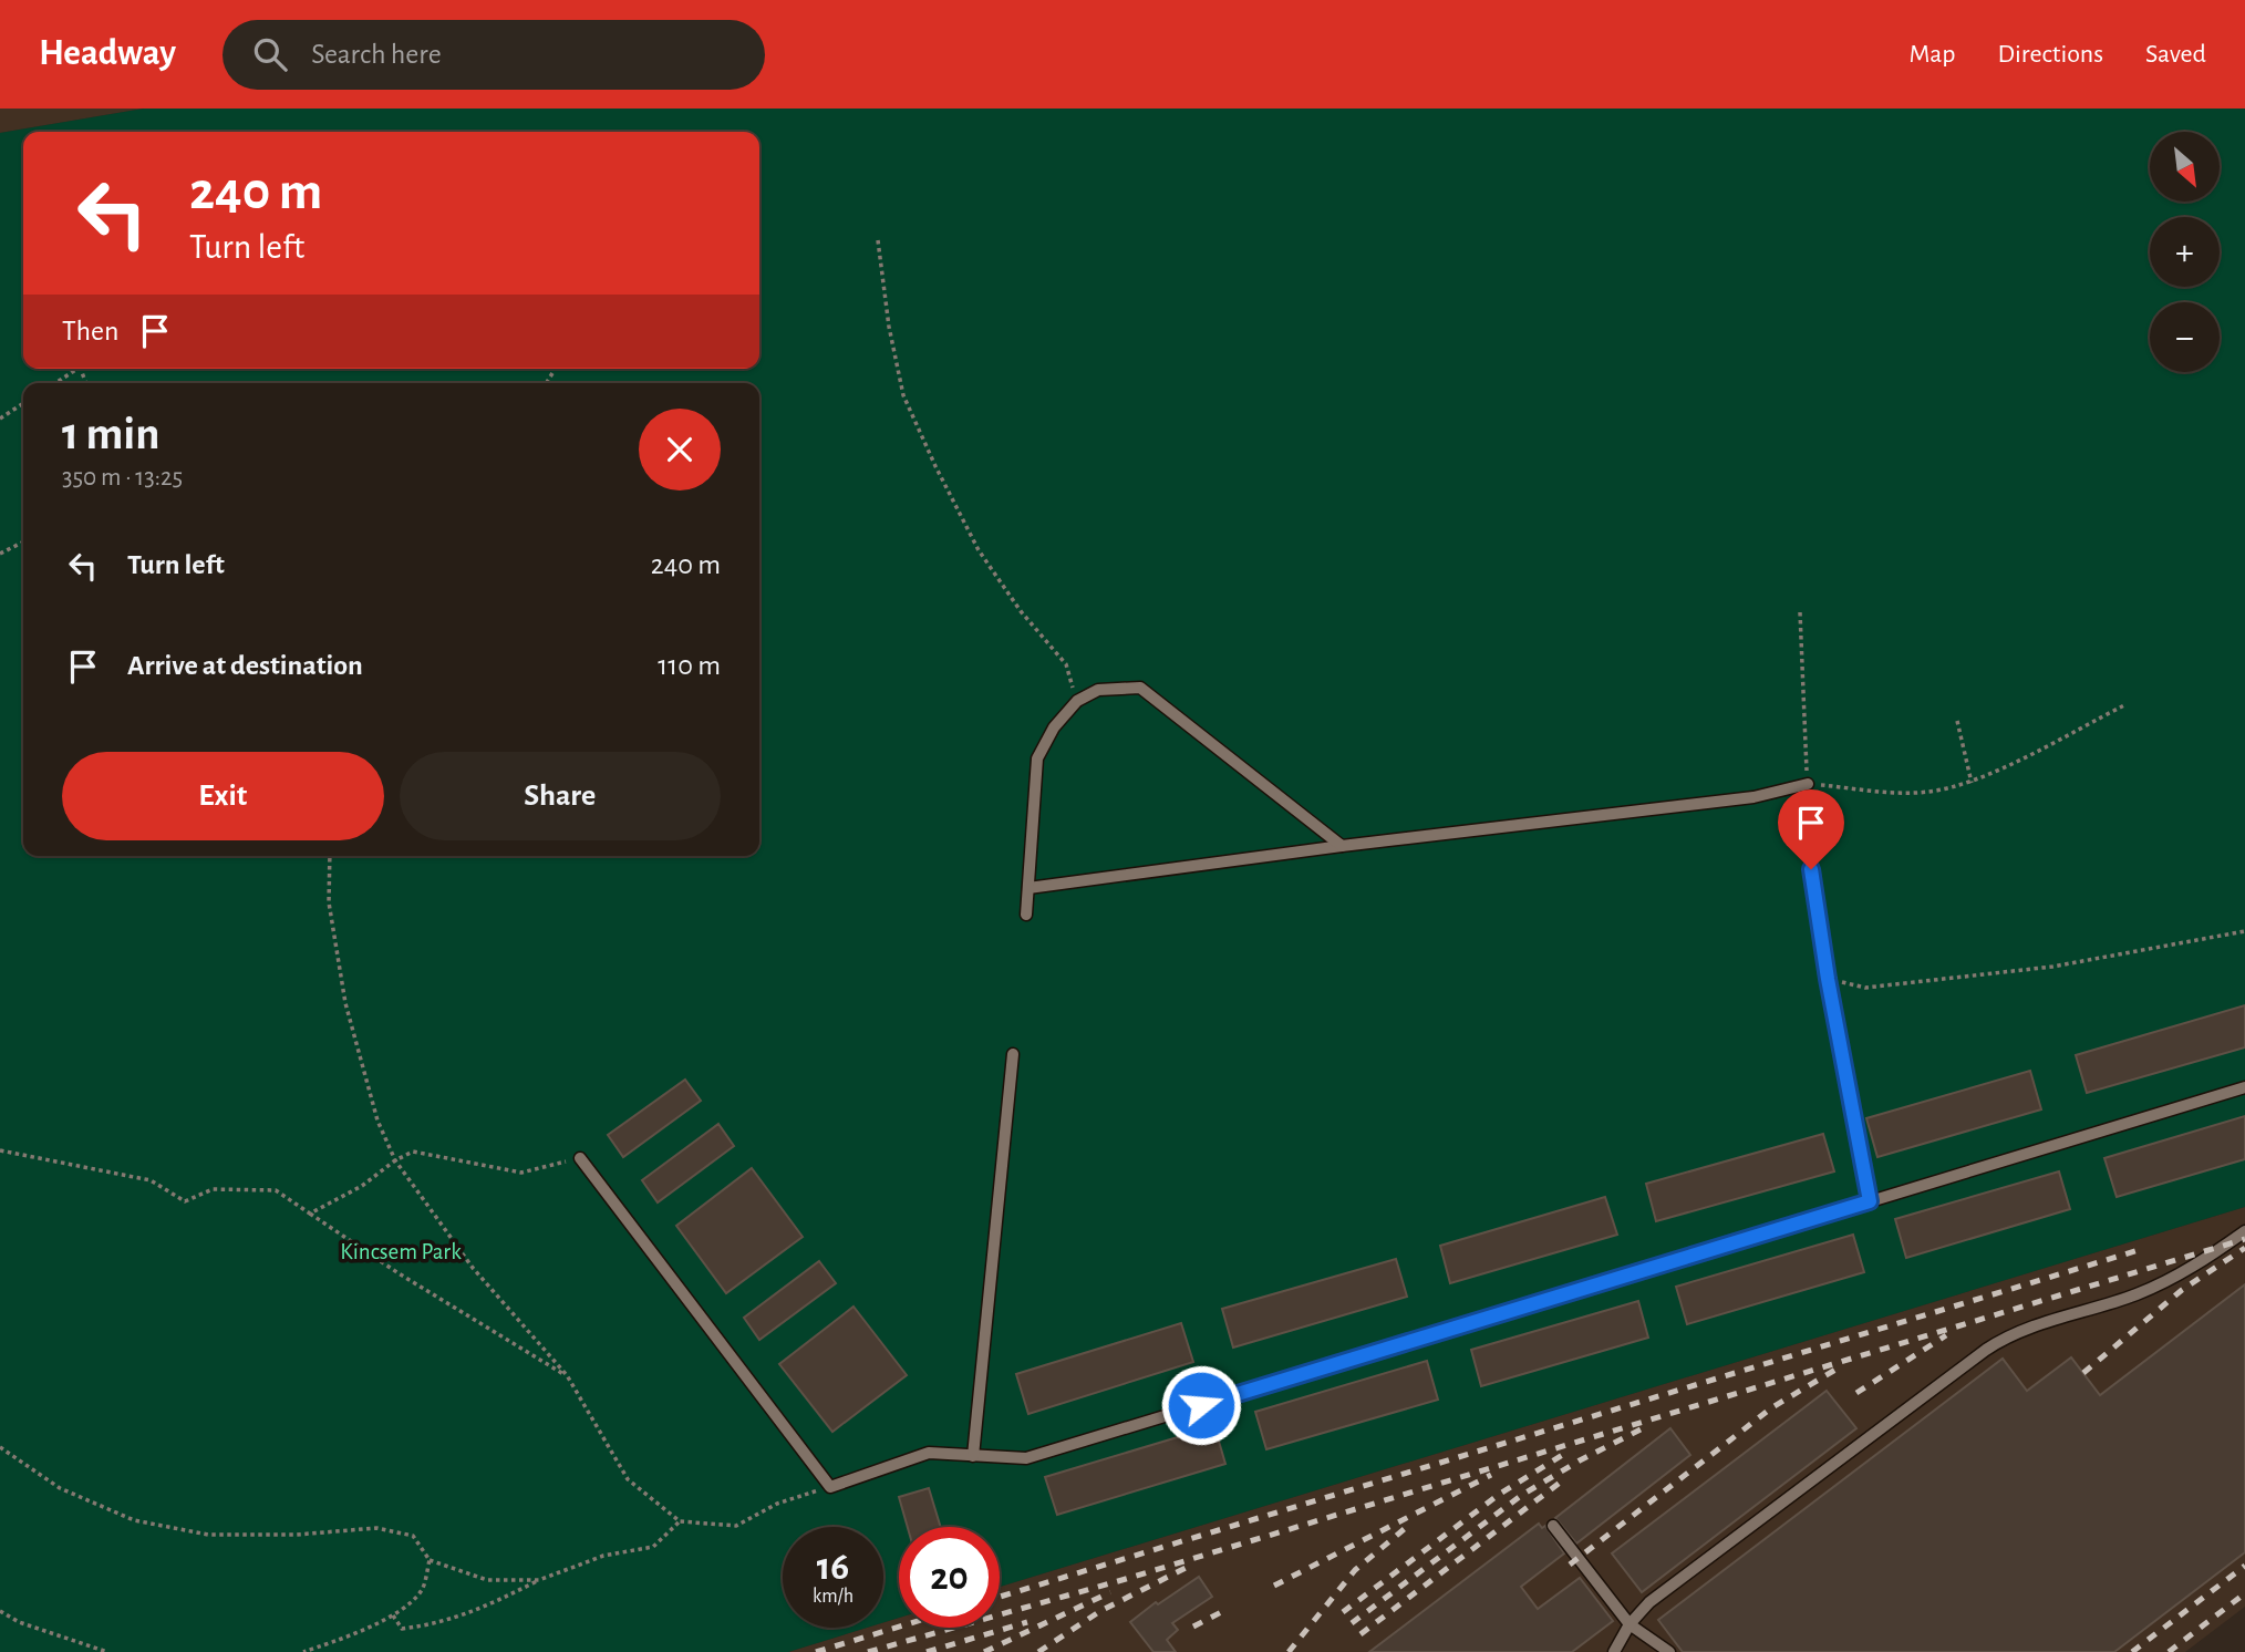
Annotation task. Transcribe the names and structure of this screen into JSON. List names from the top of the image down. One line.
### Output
{"parks":["Kincsem Park"],"north":"bottom right","page":{"header":"Headway","search":"Search here","nav":["Map","Directions","Saved"],"map_buttons":["+","−"],"turn":["240 m","Turn left"],"then":"Then","heading":["1 min","350 m · 13:25"],"list":[{"name":"Turn left","value":"240 m"},{"name":"Arrive at destination","value":"110 m"}],"buttons":["Exit","Share"],"speed":"16 km/h","limit":"20"}}
